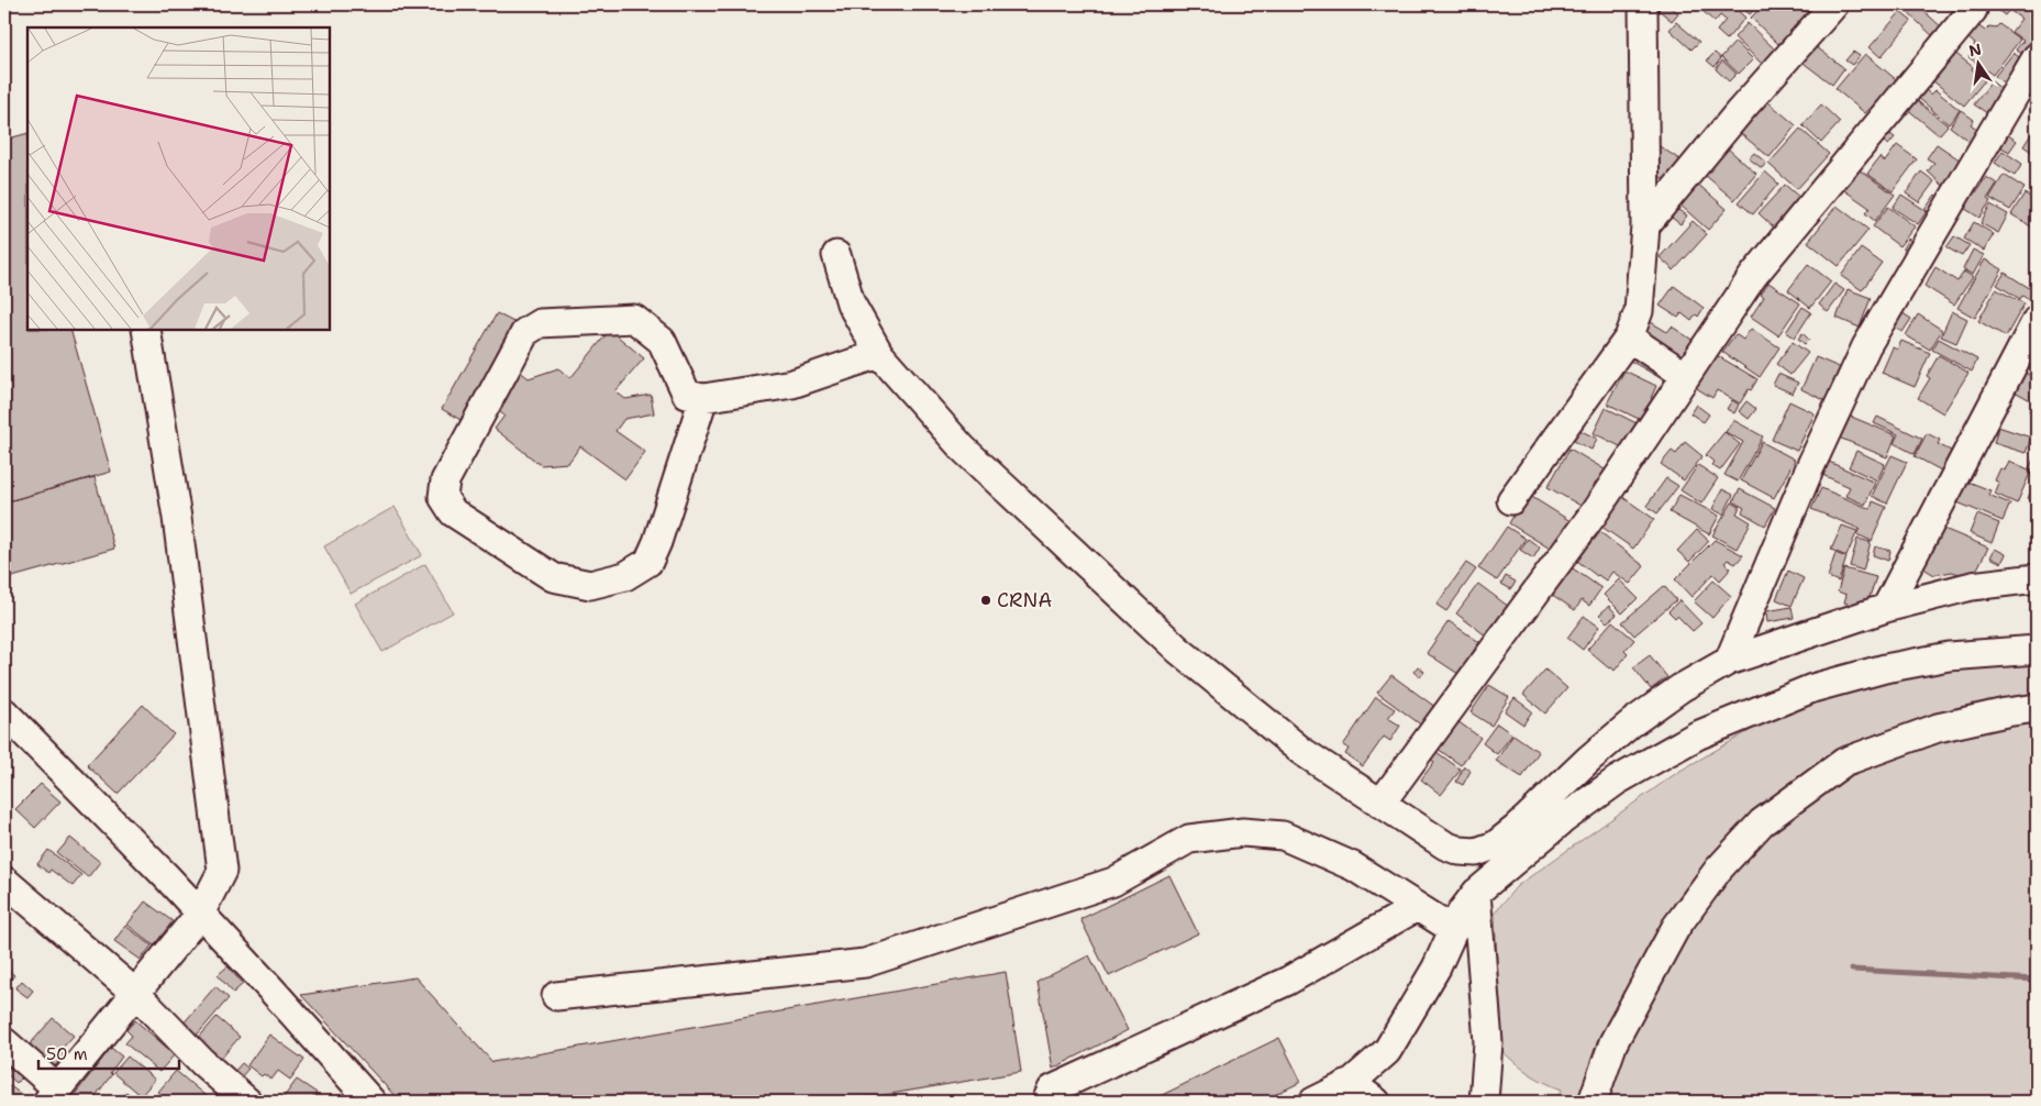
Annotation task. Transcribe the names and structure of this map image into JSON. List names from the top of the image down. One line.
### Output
{"places":["CRNA"],"scale_bar":"50 m","north":"top"}
